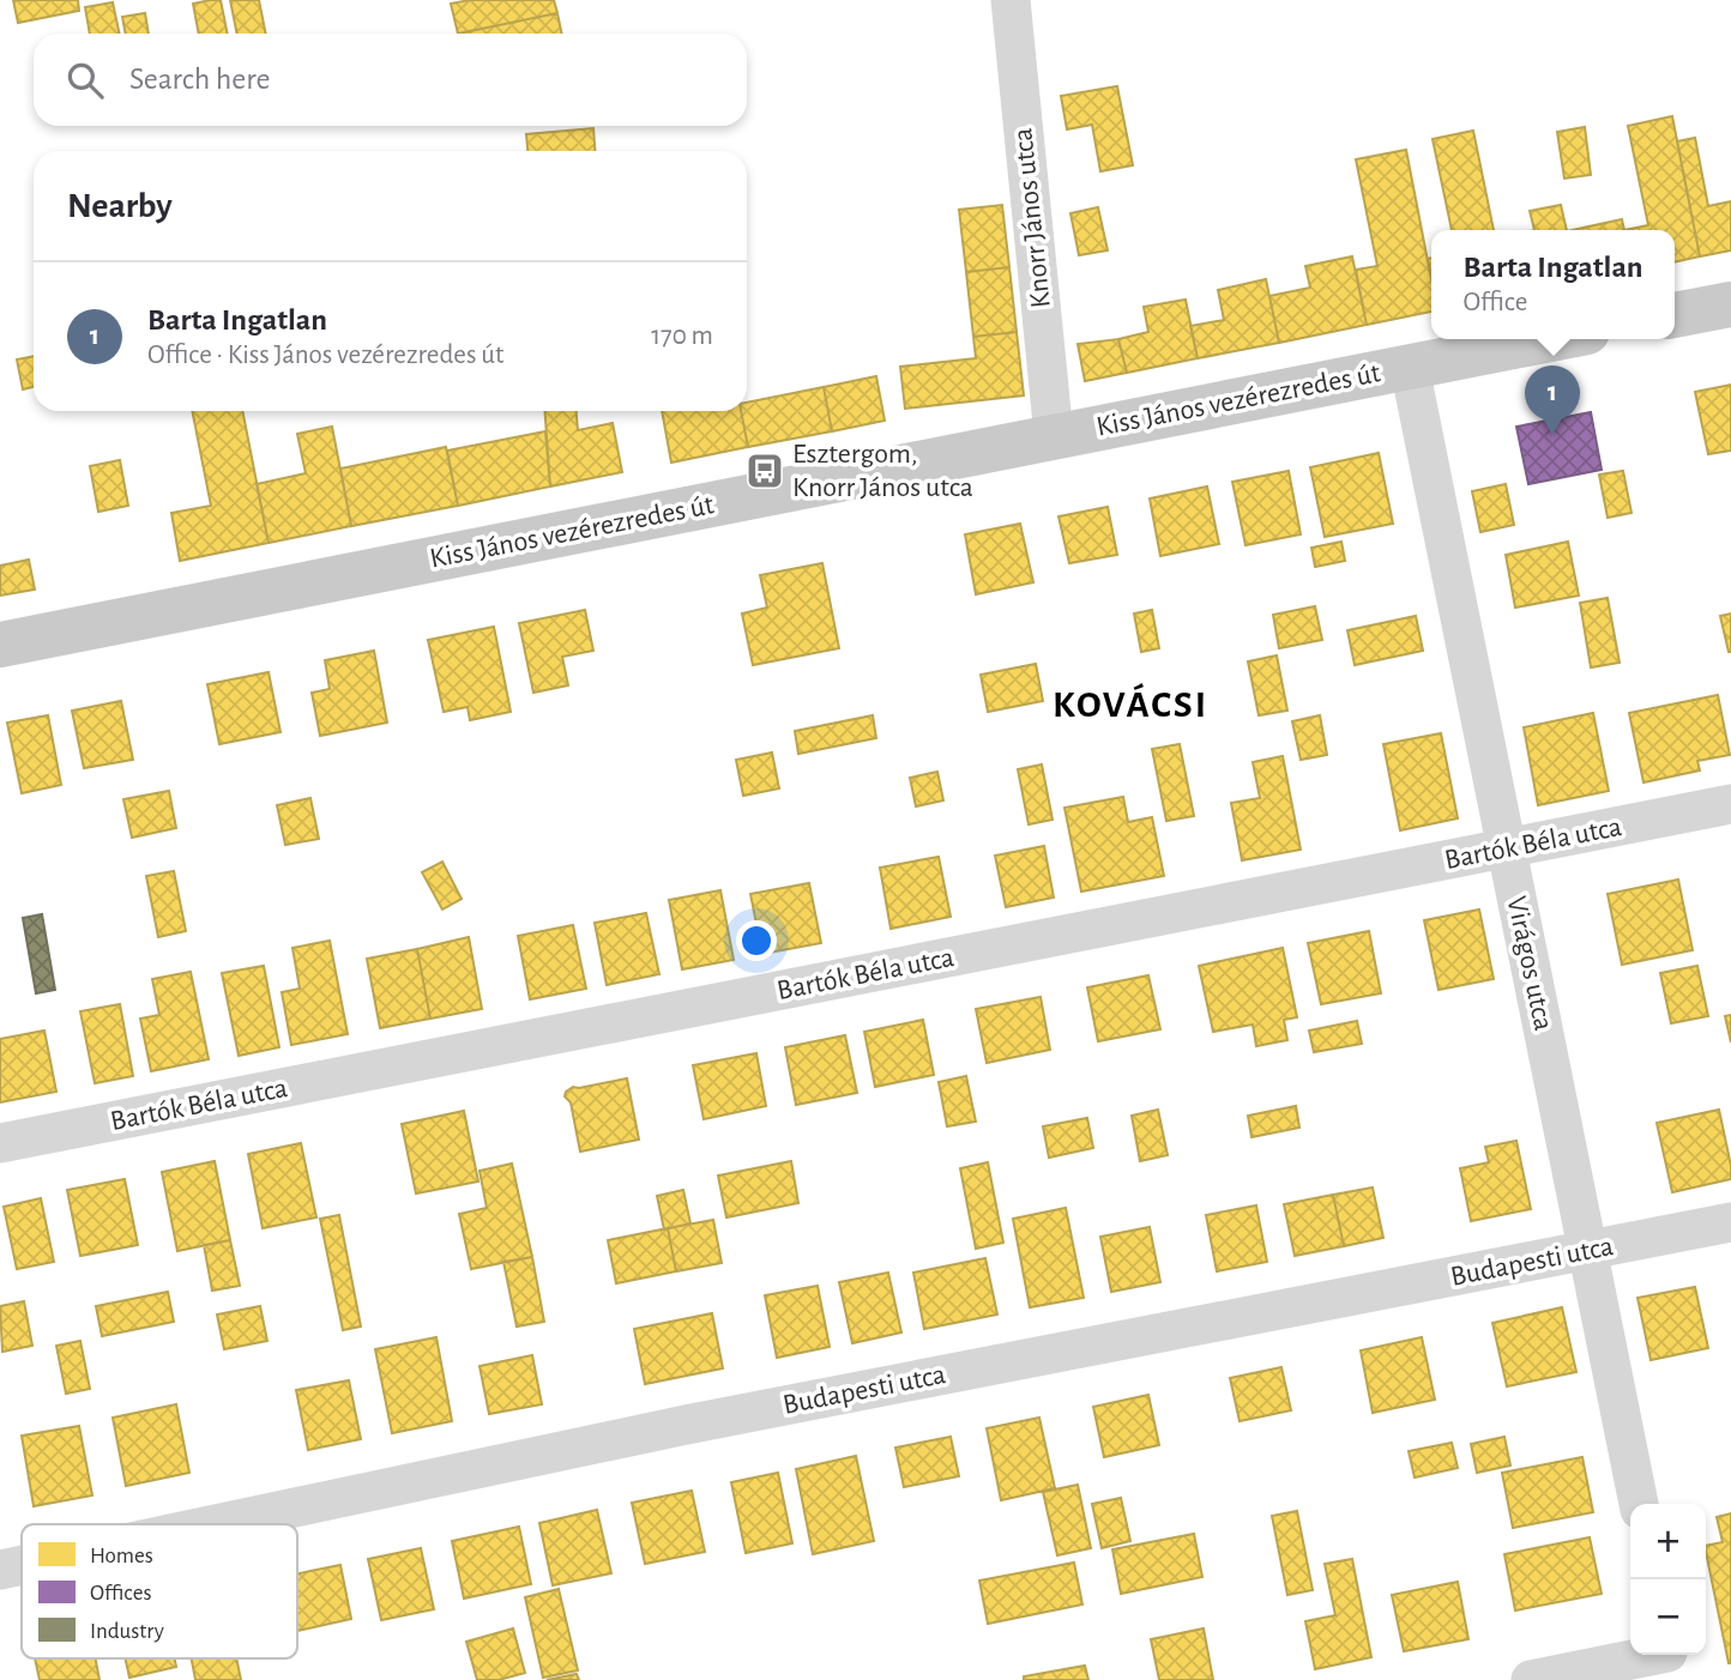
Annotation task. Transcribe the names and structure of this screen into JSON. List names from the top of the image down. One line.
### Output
{"streets":{"main road":["Kiss János vezérezredes út"],"street":["Knorr János utca","Bartók Béla utca","Virágos utca","Budapesti utca"]},"crossings":[["Knorr János utca","Kiss János vezérezredes út"],["Kiss János vezérezredes út","Virágos utca"],["Bartók Béla utca","Virágos utca"],["Virágos utca","Budapesti utca"]],"districts":["KOVÁCSI"],"places":{"bus stop":["Esztergom, Knorr János utca"]},"legend":["Homes","Offices","Industry"],"page":{"search":"Search here","heading":"Nearby","popup":["Barta Ingatlan","Office"],"list":[{"mark":"1","name":"Barta Ingatlan","note":"Office · Kiss János vezérezredes út","value":"170 m"}],"pins":"1","map_buttons":["+","−"]}}
